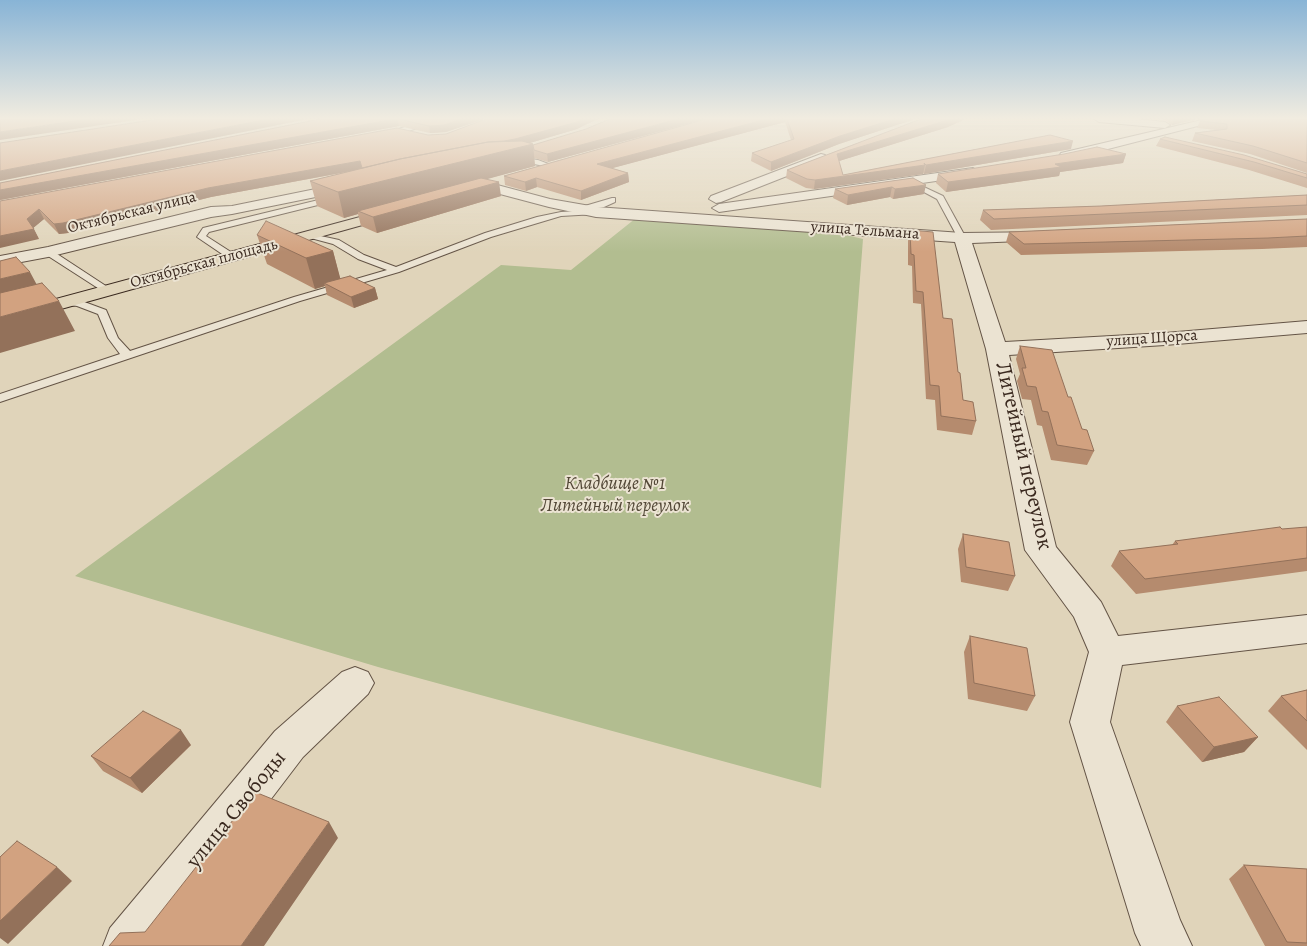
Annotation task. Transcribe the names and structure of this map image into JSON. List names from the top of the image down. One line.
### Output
{"streets":{"main road":["Октябрьская площадь"],"street":["Октябрьская улица","улица Тельмана","улица Щорса","Литейный переулок","улица Свободы"]},"crossings":[["улица Тельмана","Литейный переулок"],["улица Щорса","Литейный переулок"]],"parks":["Кладбище №1 Литейный переулок"]}
